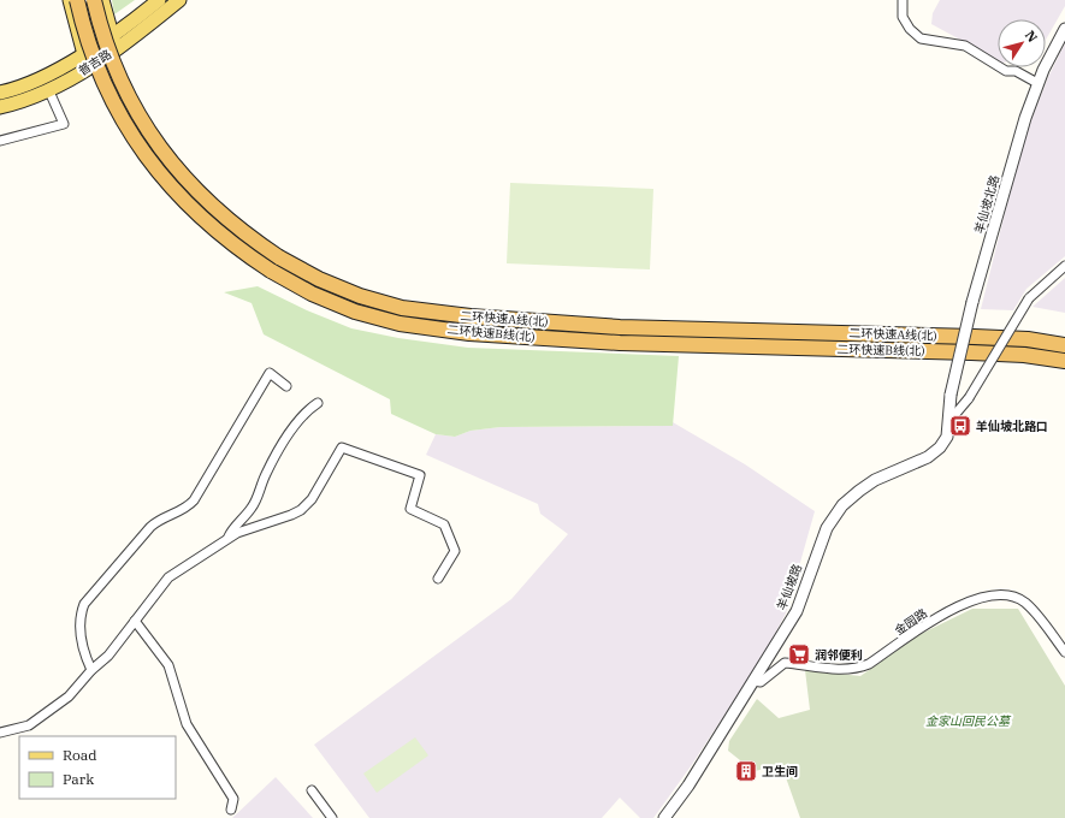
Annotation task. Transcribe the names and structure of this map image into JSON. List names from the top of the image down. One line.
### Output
{"streets":{"highway":["二环快速A线(北)","二环快速B线(北)"],"main road":["普吉路"],"street":["羊仙坡北路","羊仙坡路","金园路"]},"crossings":[["普吉路","二环快速B线(北)"],["羊仙坡北路","羊仙坡路"],["羊仙坡路","金园路"]],"parks":["金家山回民公墓"],"places":{"bus stop":["羊仙坡北路口"],"supermarket":["润邻便利"],"building":["卫生间"]},"legend":["Road","Park"],"north":"top right"}
